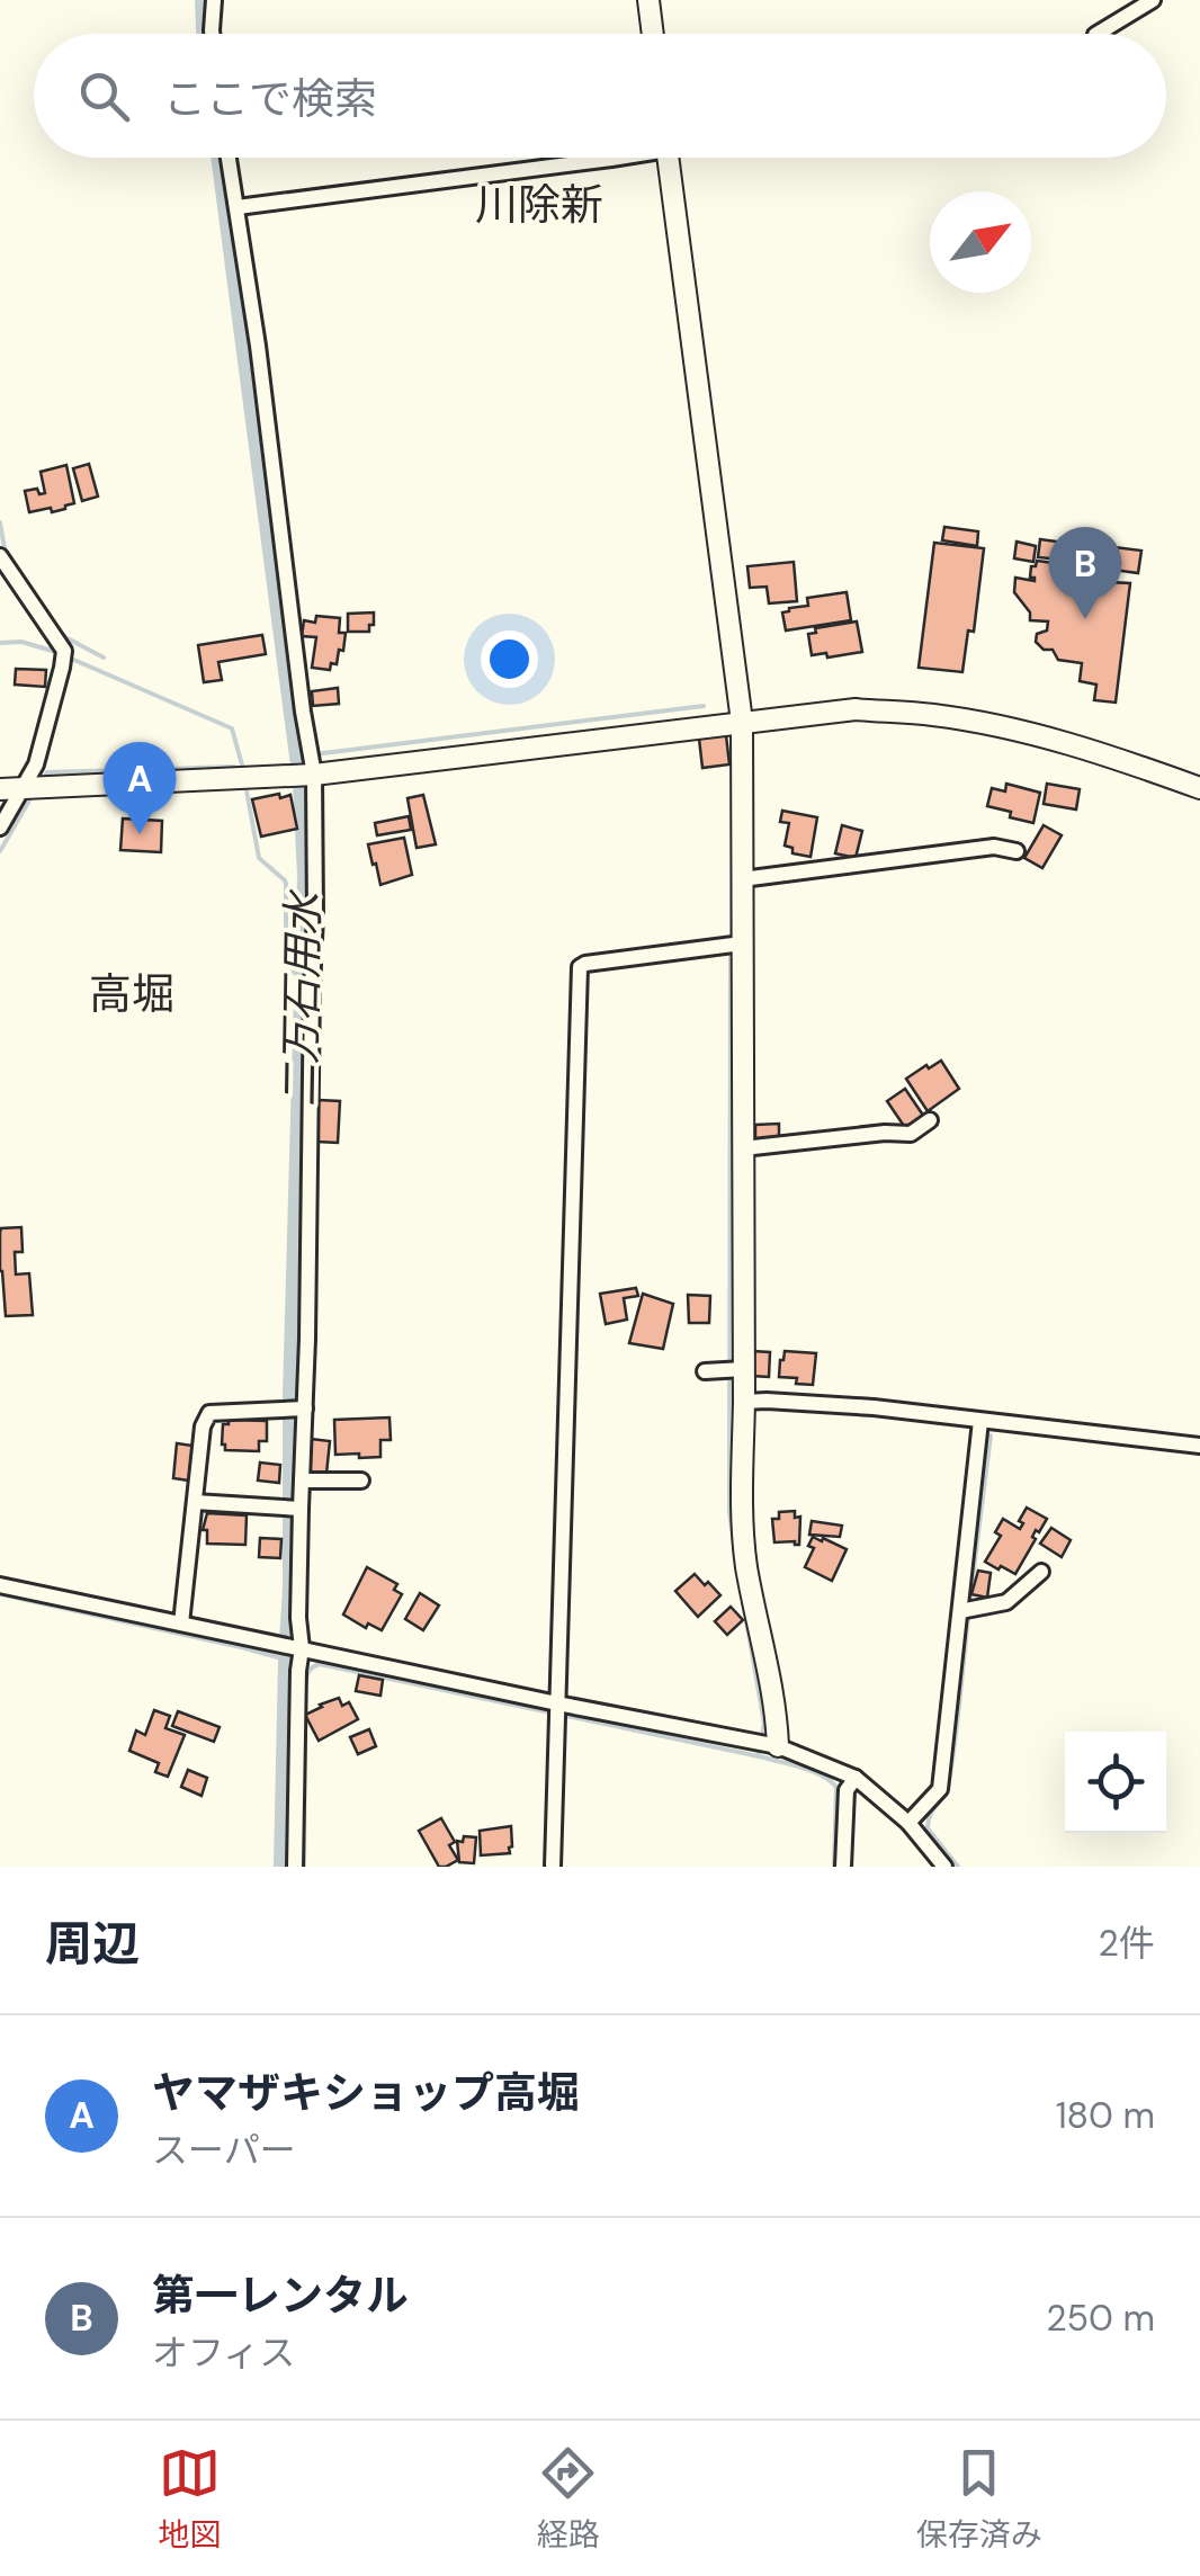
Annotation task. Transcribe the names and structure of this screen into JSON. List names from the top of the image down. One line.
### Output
{"districts":["川除新","高堀"],"water":["二万石用水"],"north":"top right","page":{"search":"ここで検索","pins":["B","A"],"heading":["周辺","2件"],"list":[{"mark":"A","name":"ヤマザキショップ高堀","note":"スーパー","value":"180 m"},{"mark":"B","name":"第一レンタル","note":"オフィス","value":"250 m"}],"nav":["地図","経路","保存済み"]}}
